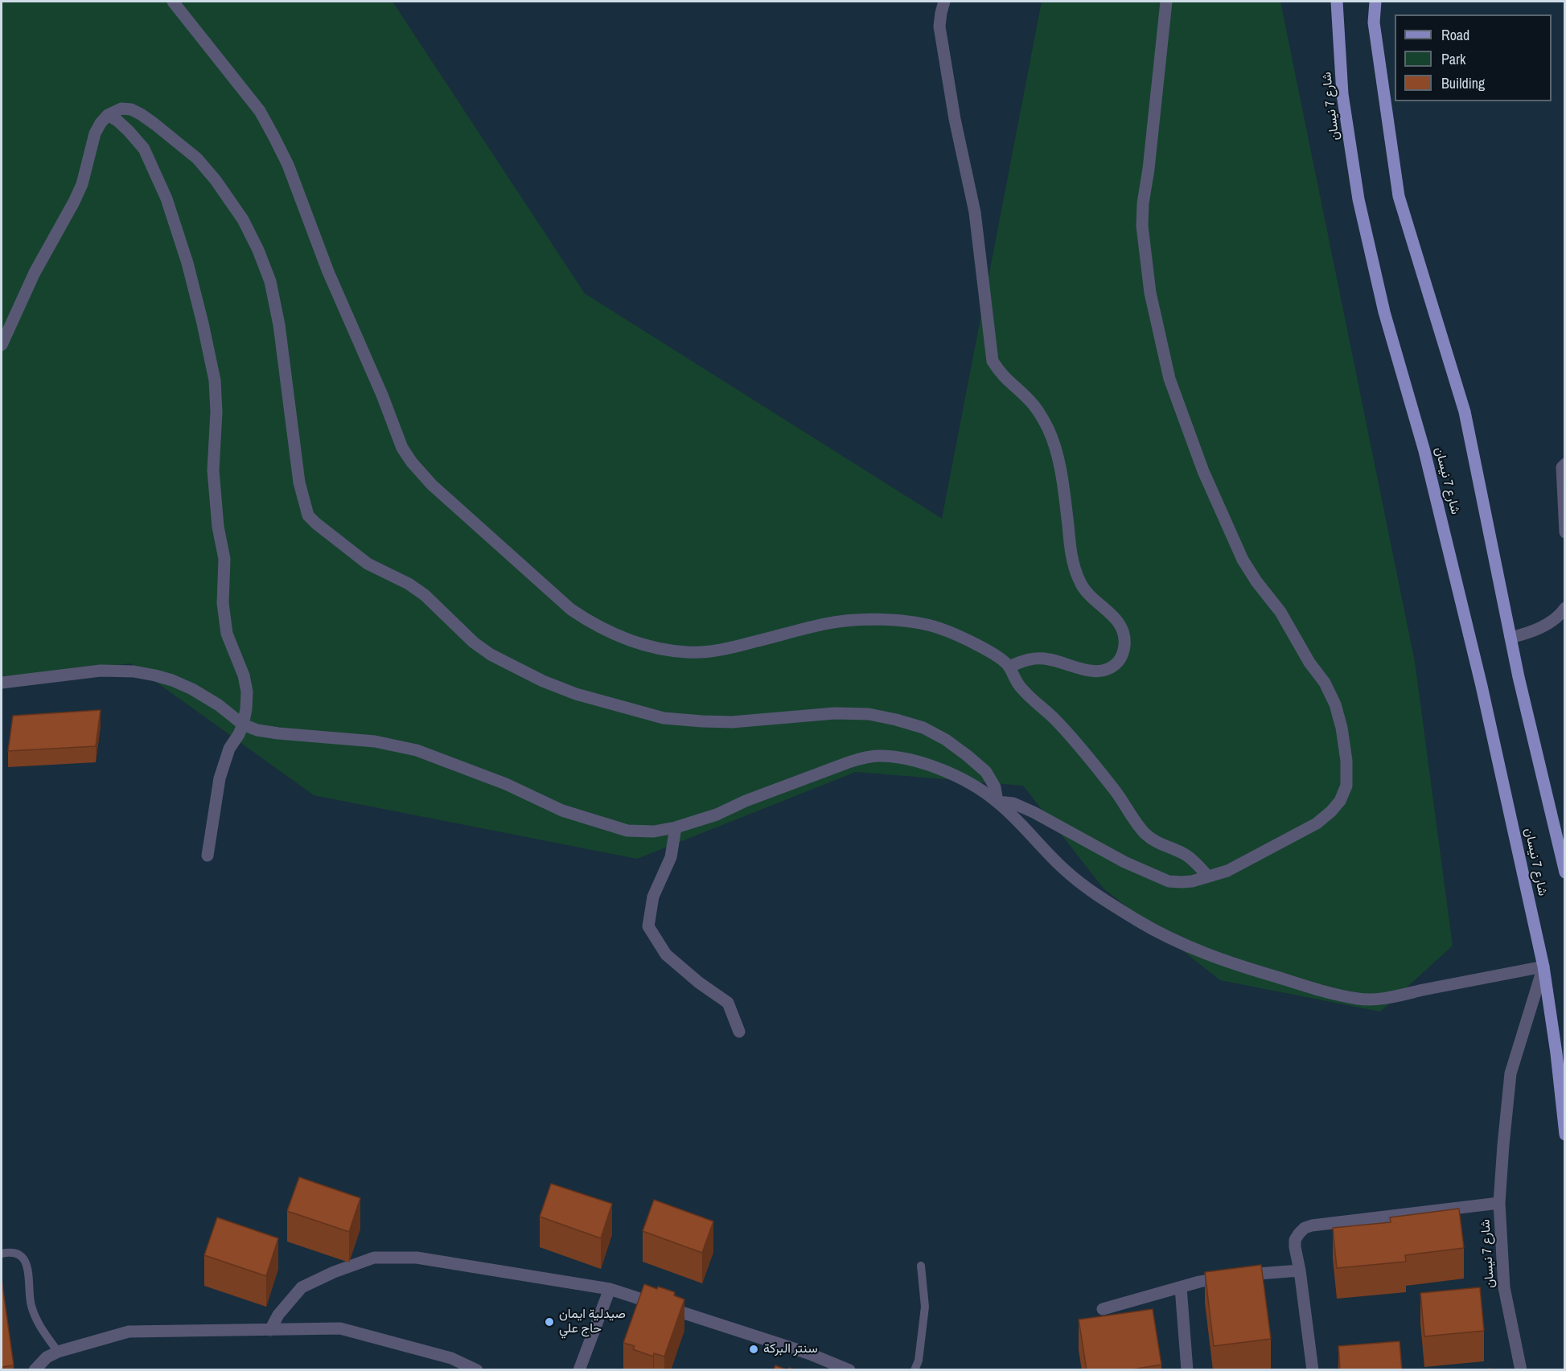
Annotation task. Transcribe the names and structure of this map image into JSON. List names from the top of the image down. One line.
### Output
{"streets":{"main road":["شارع 7 نيسان"]},"places":["صيدلية ايمان حاج علي","سنتر البركة"],"legend":["Road","Park","Building"]}
